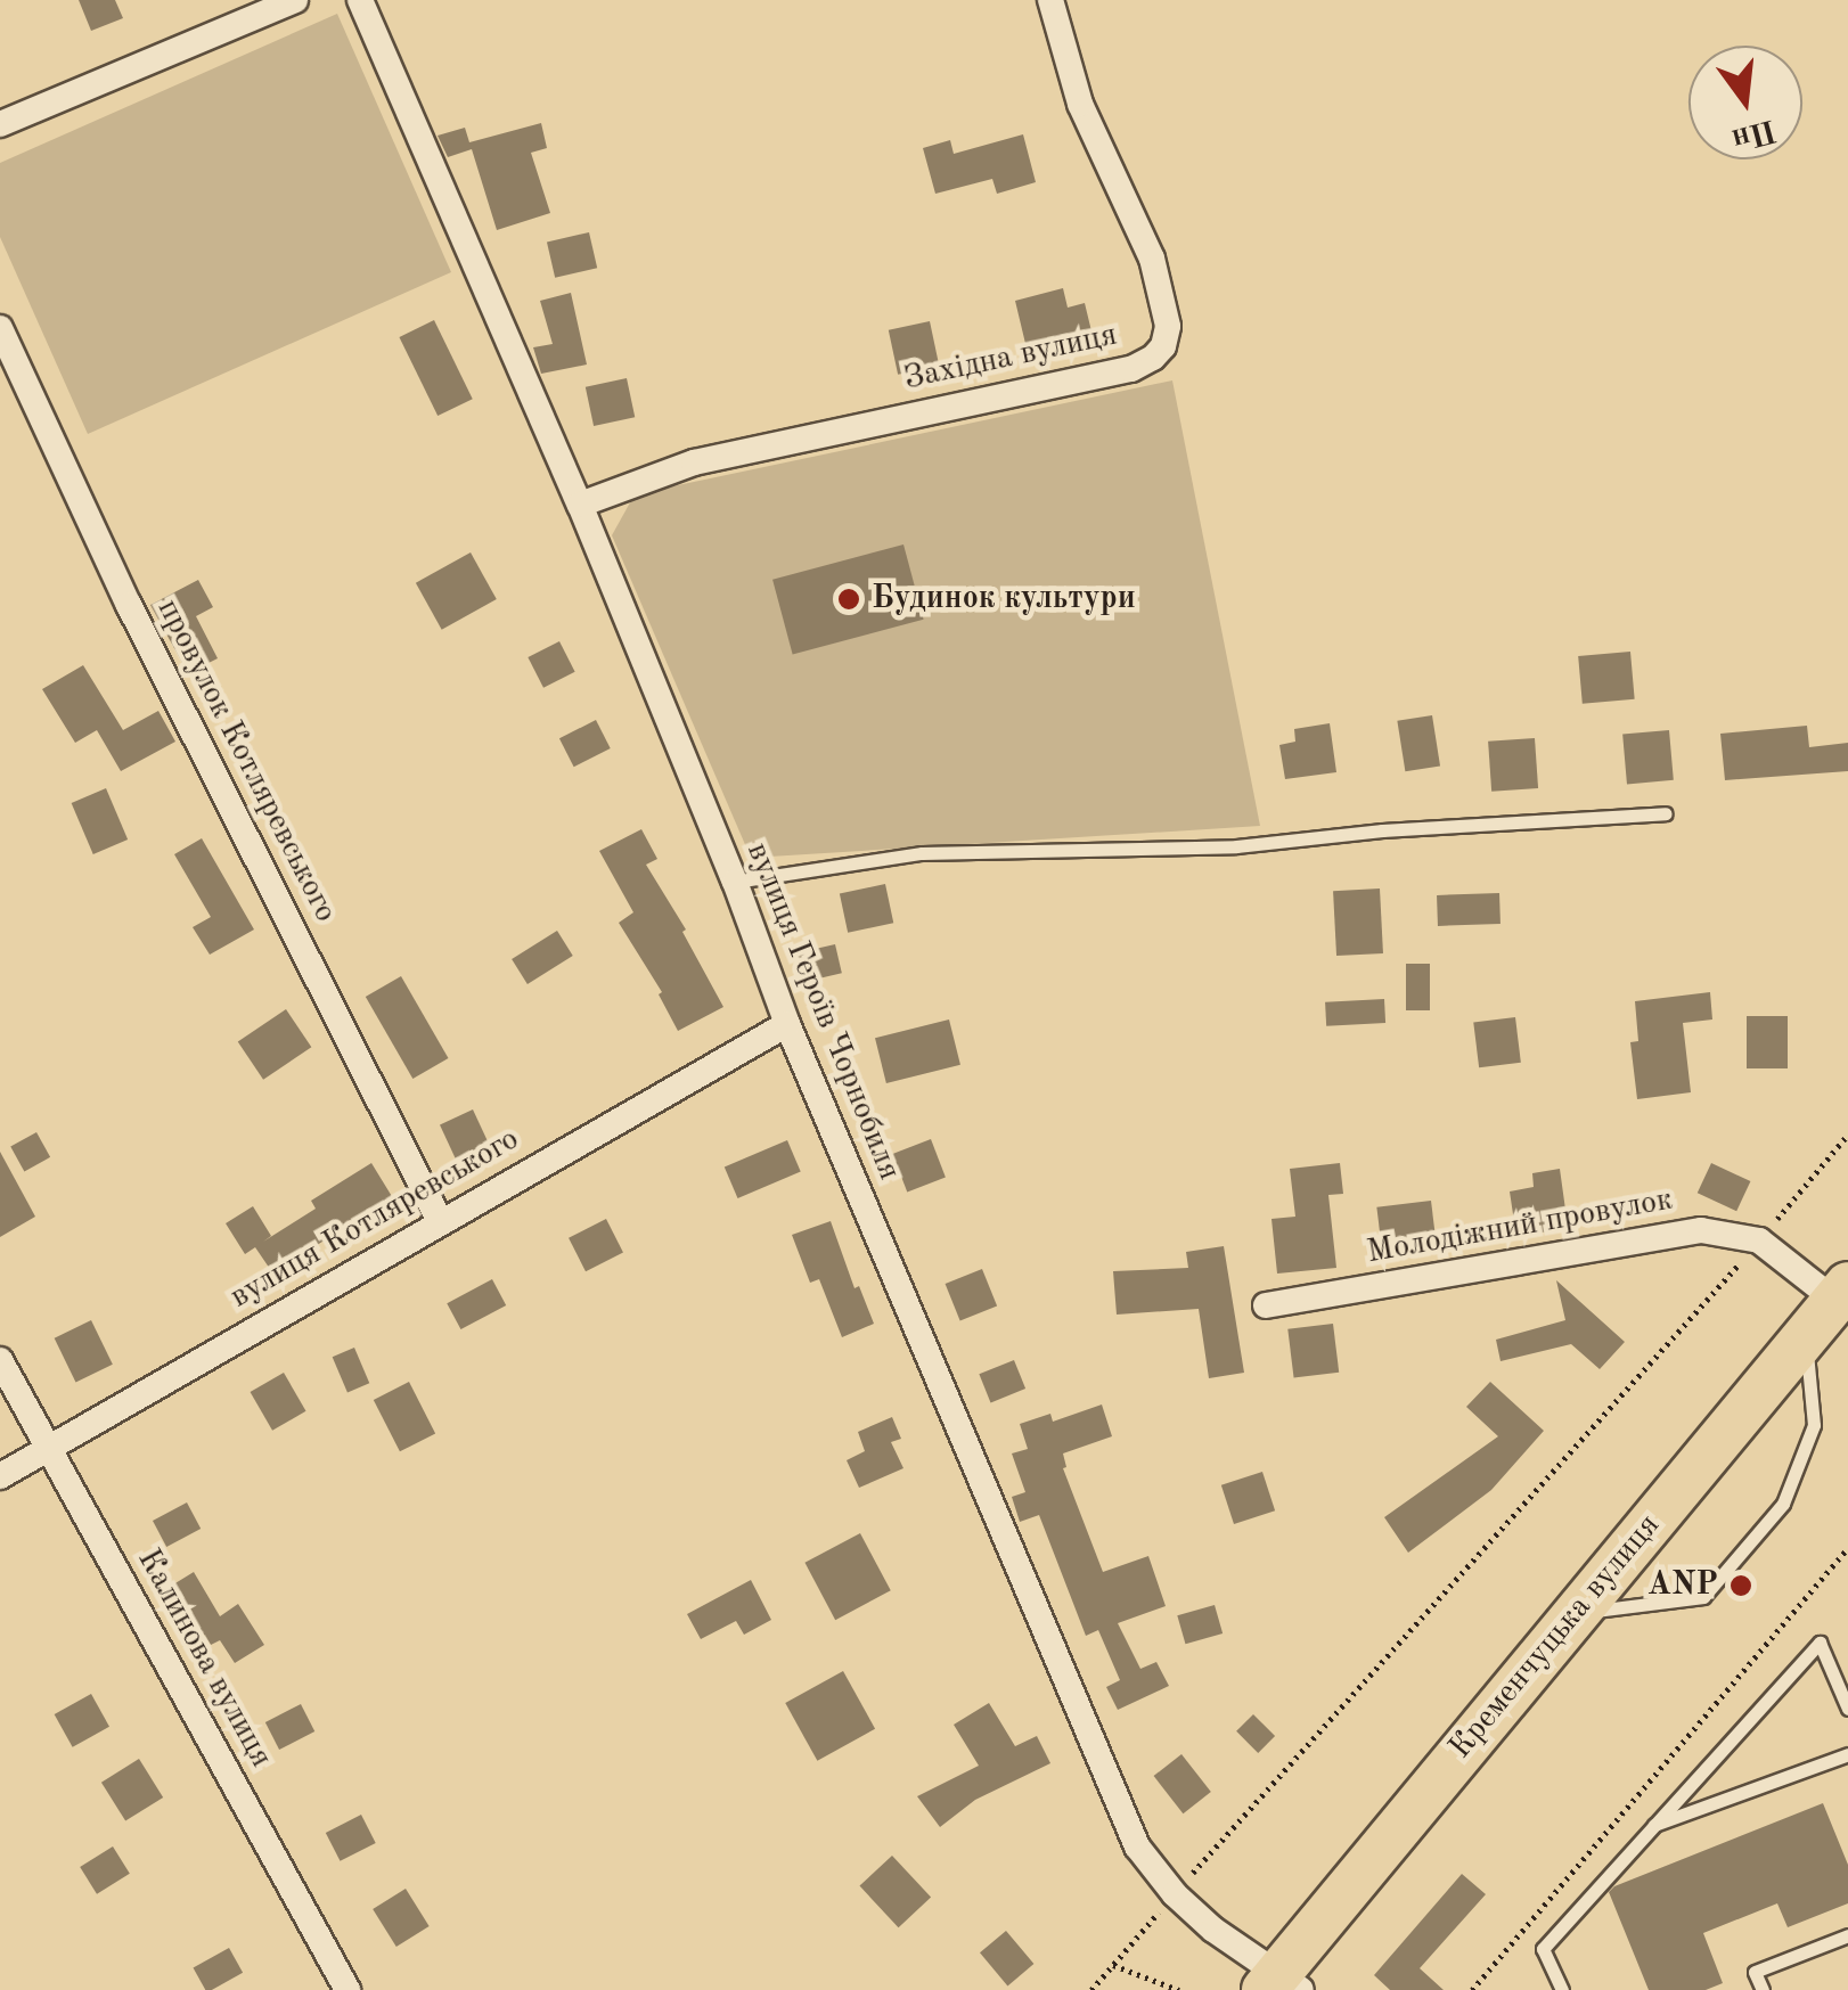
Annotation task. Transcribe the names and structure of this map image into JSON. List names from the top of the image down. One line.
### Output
{"streets":{"highway":["Кременчуцька вулиця"],"street":["Західна вулиця","провулок Котляревського","вулиця Героїв Чорнобиля","вулиця Котляревського","Молодіжний провулок","Калинова вулиця"]},"crossings":[["Західна вулиця","вулиця Героїв Чорнобиля"],["провулок Котляревського","вулиця Котляревського"],["вулиця Героїв Чорнобиля","вулиця Котляревського"],["вулиця Героїв Чорнобиля","Кременчуцька вулиця"],["вулиця Котляревського","Калинова вулиця"],["Молодіжний провулок","Кременчуцька вулиця"]],"places":["Будинок культури","ANP"],"north":"bottom"}
